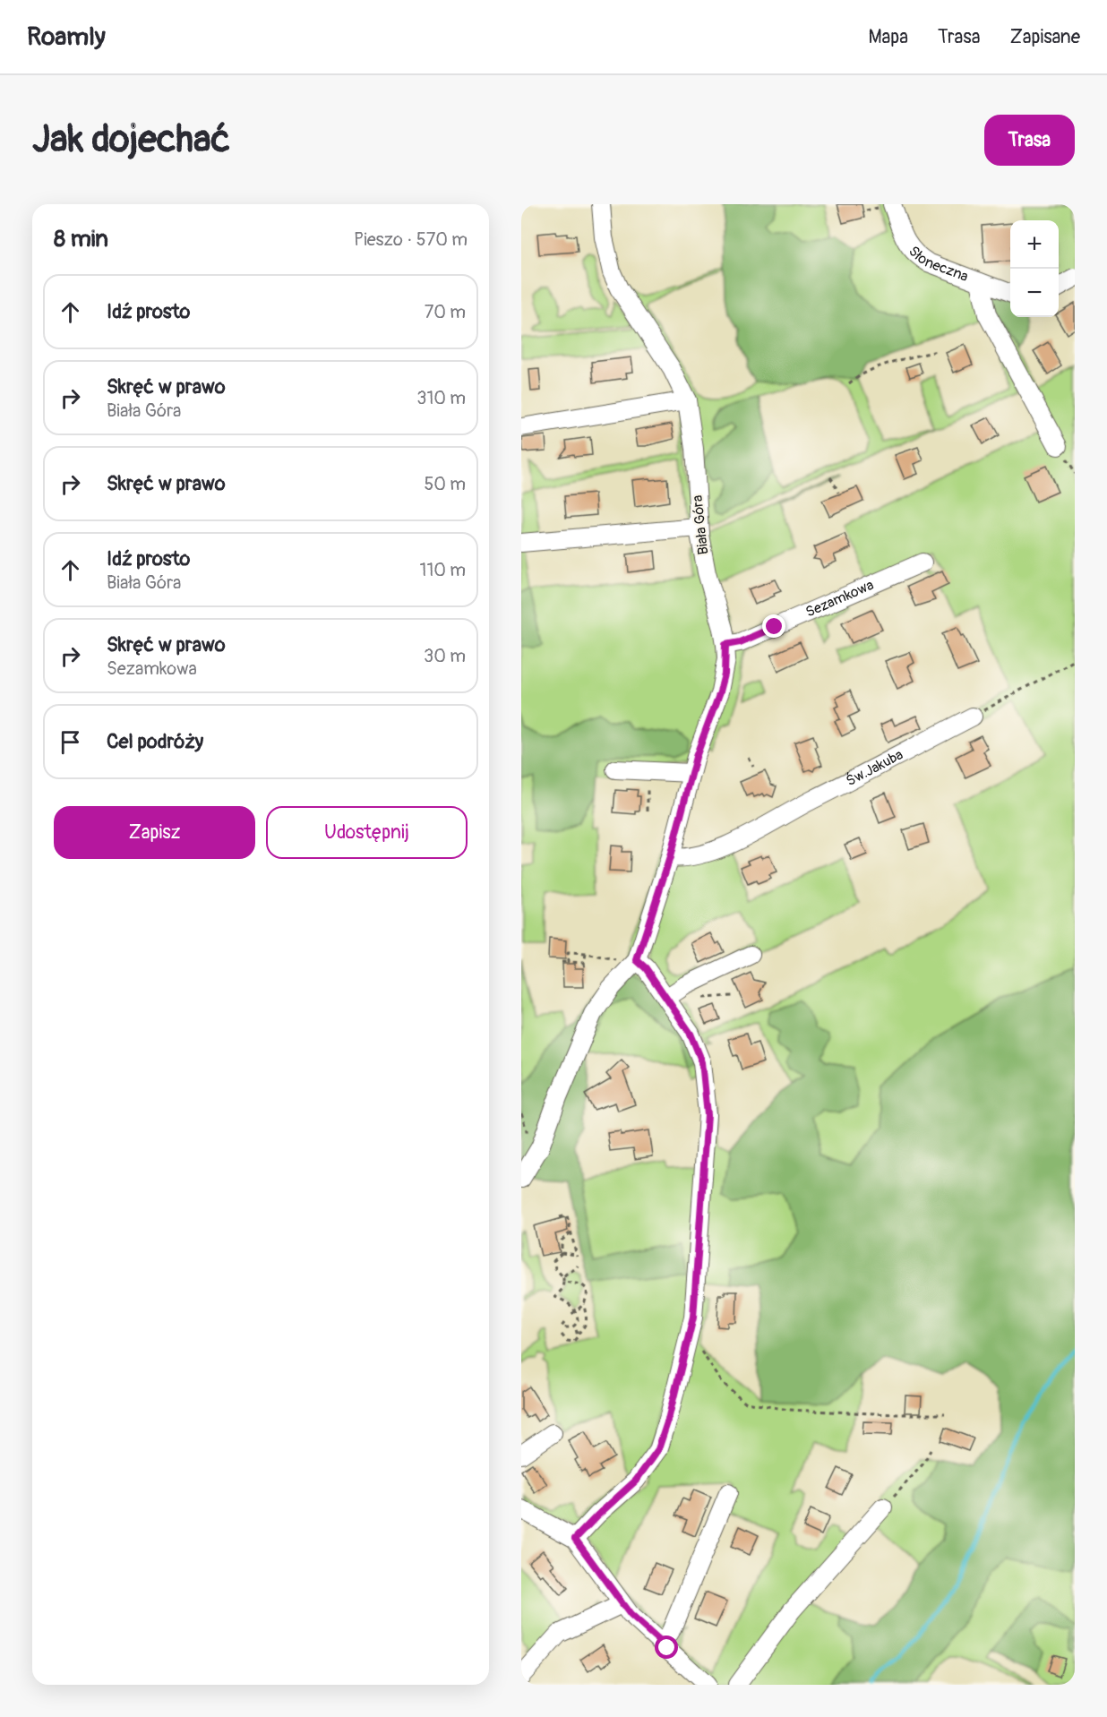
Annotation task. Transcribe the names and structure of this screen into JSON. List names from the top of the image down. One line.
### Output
{"streets":{"street":["Słoneczna","Biała Góra","Sezamkowa","Św.Jakuba"]},"crossings":[["Biała Góra","Sezamkowa"],["Biała Góra","Św.Jakuba"]],"page":{"header":"Roamly","nav":["Mapa","Trasa","Zapisane"],"buttons":["Trasa",["Zapisz","Udostępnij"]],"title":"Jak dojechać","heading":["8 min","Pieszo · 570 m"],"map_buttons":["+","−"],"list":[["Idź prosto","70 m"],["Skręć w prawo","Biała Góra","310 m"],["Skręć w prawo","50 m"],["Idź prosto","Biała Góra","110 m"],["Skręć w prawo","Sezamkowa","30 m"],"Cel podróży"]}}
